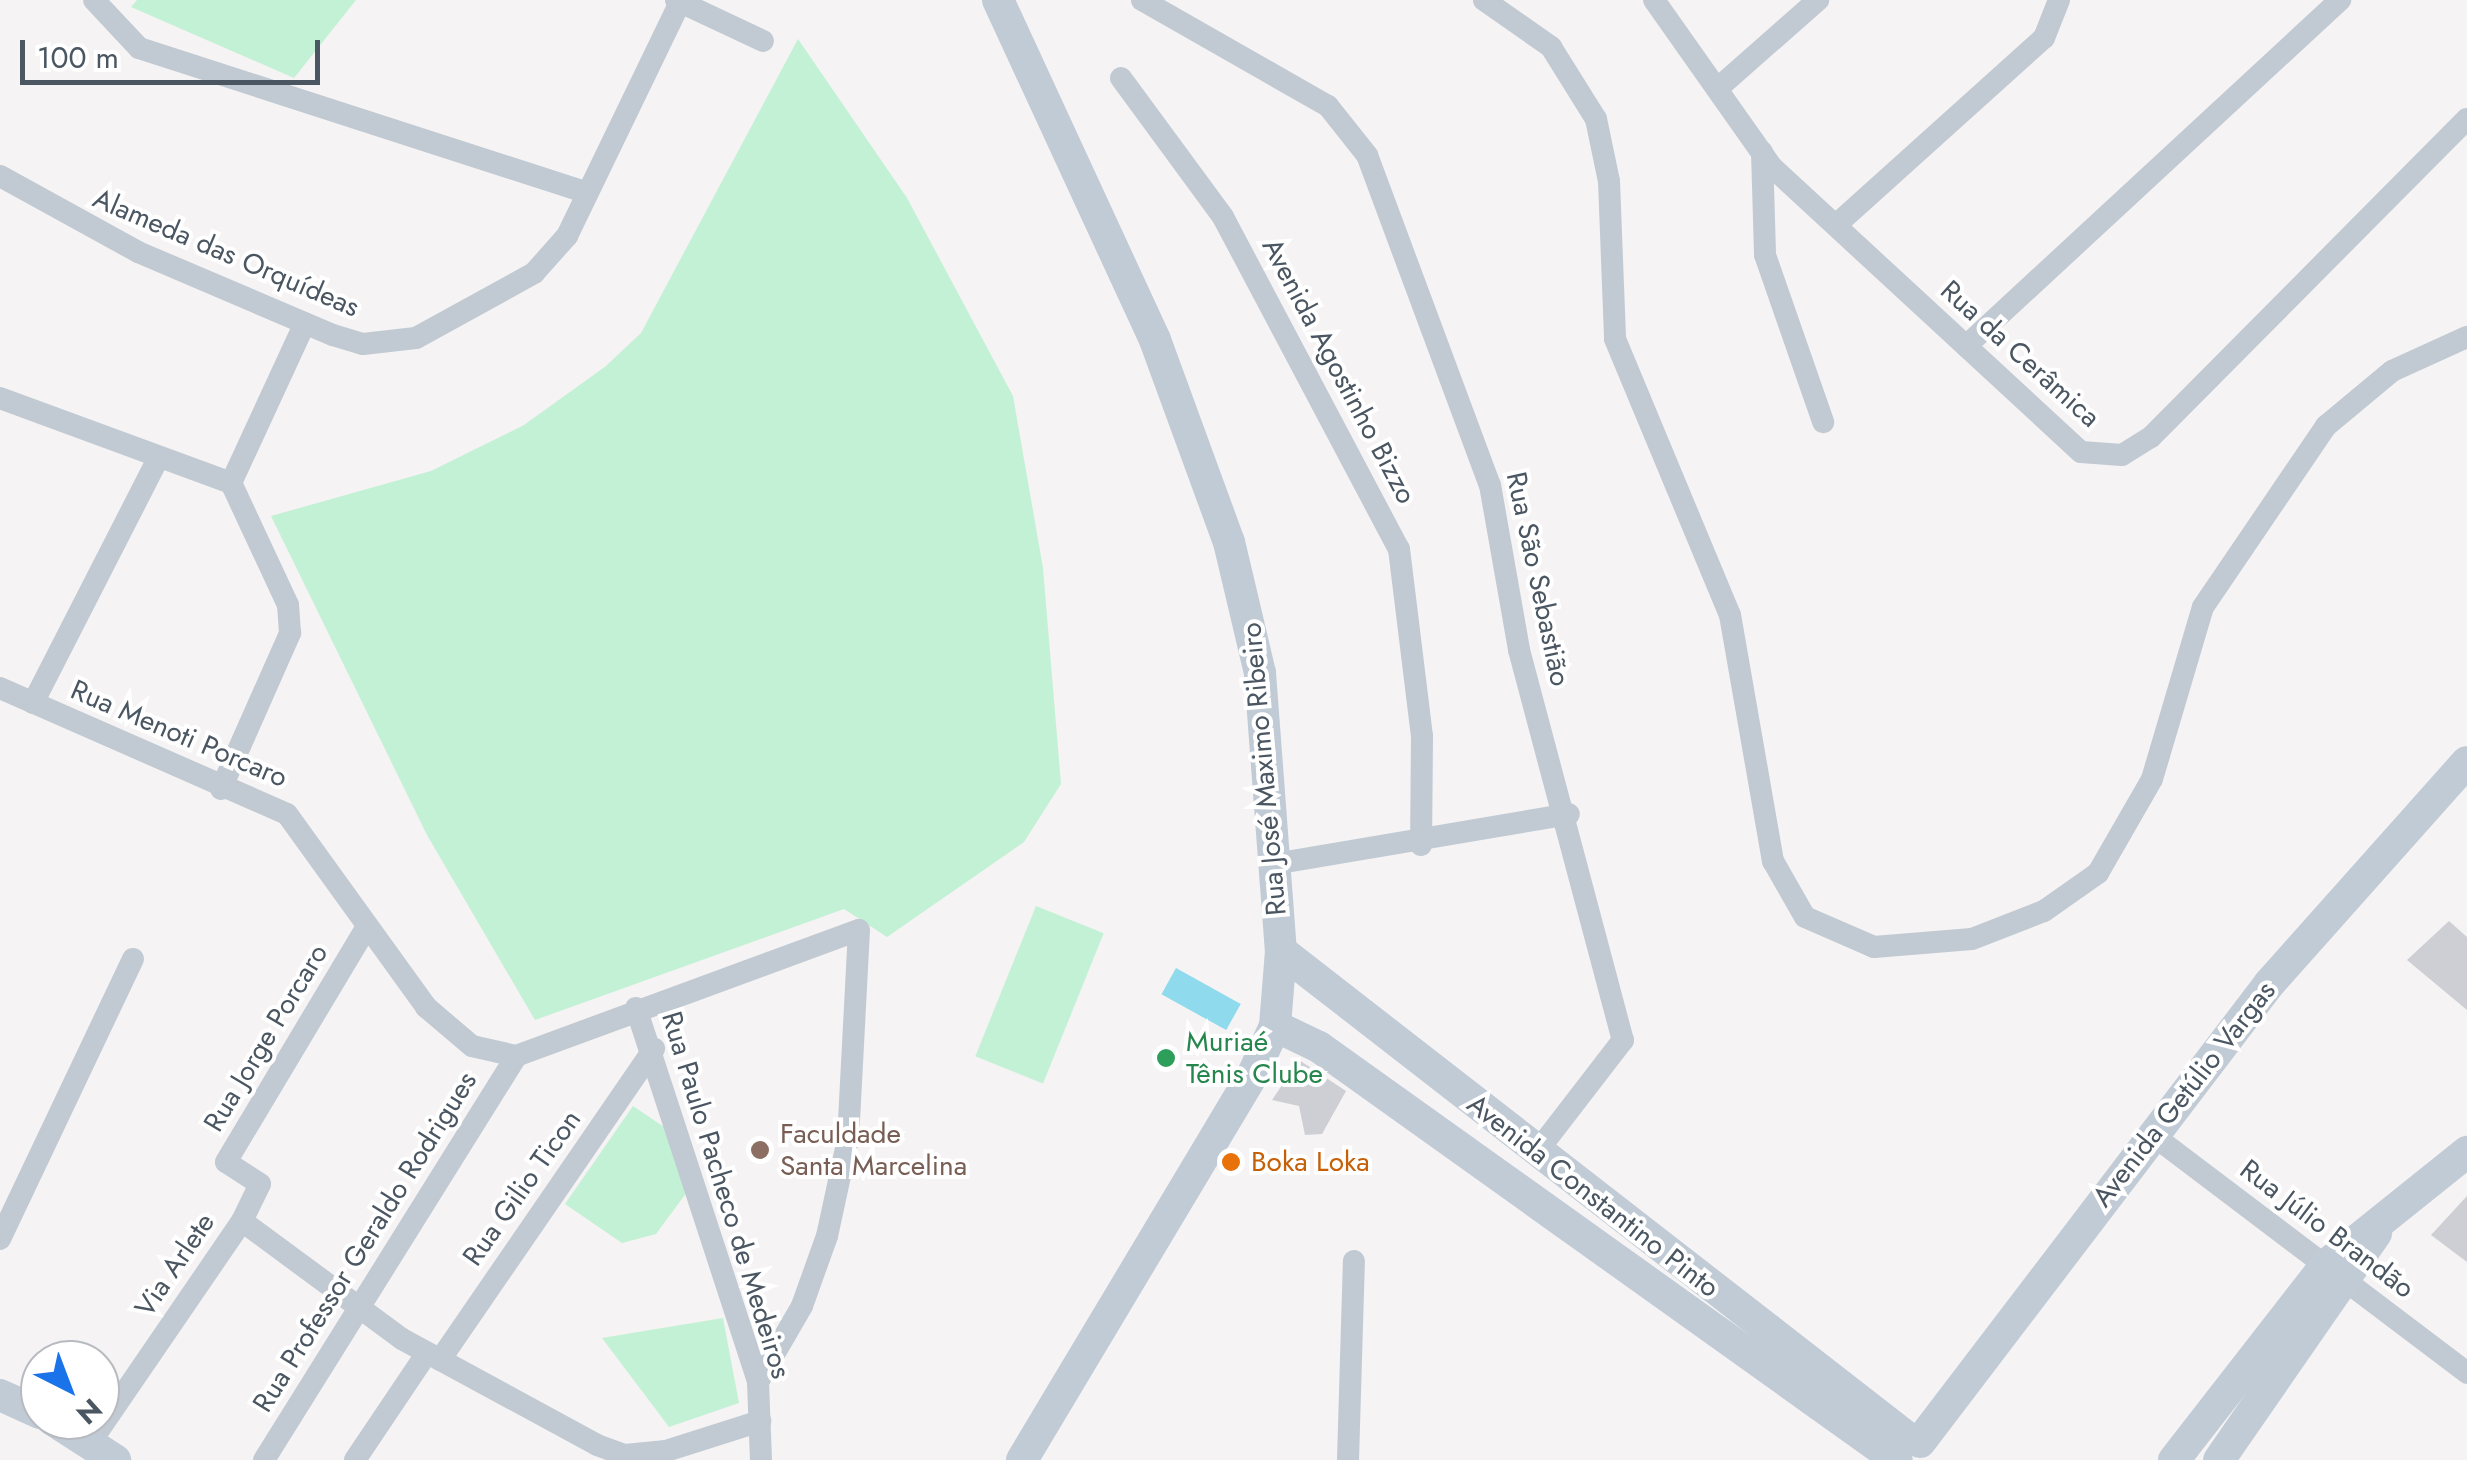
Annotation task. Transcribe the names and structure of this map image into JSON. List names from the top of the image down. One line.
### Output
{"streets":{"street":["Alameda das Orquídeas","Rua da Cerâmica","Avenida Agostinho Bizzo","Rua São Sebastião","Rua Menoti Porcaro","Rua José Maximo Ribeiro","Rua Jorge Porcaro","Avenida Getúlio Vargas","Rua Gilio Ticon","Rua Paulo Pacheco de Medeiros","Avenida Constantino Pinto","Rua Júlio Brandão","Rua Professor Geraldo Rodrigues","Via Arlete"]},"crossings":[["Rua São Sebastião","Avenida Constantino Pinto"],["Rua Menoti Porcaro","Rua Jorge Porcaro"],["Rua Menoti Porcaro","Rua Professor Geraldo Rodrigues"],["Rua José Maximo Ribeiro","Avenida Constantino Pinto"],["Rua Jorge Porcaro","Via Arlete"],["Avenida Getúlio Vargas","Avenida Constantino Pinto"],["Avenida Getúlio Vargas","Rua Júlio Brandão"],["Rua Gilio Ticon","Rua Paulo Pacheco de Medeiros"]],"places":["Muriaé Tênis Clube","Faculdade Santa Marcelina","Boka Loka"],"scale_bar":"100 m","north":"bottom right"}
